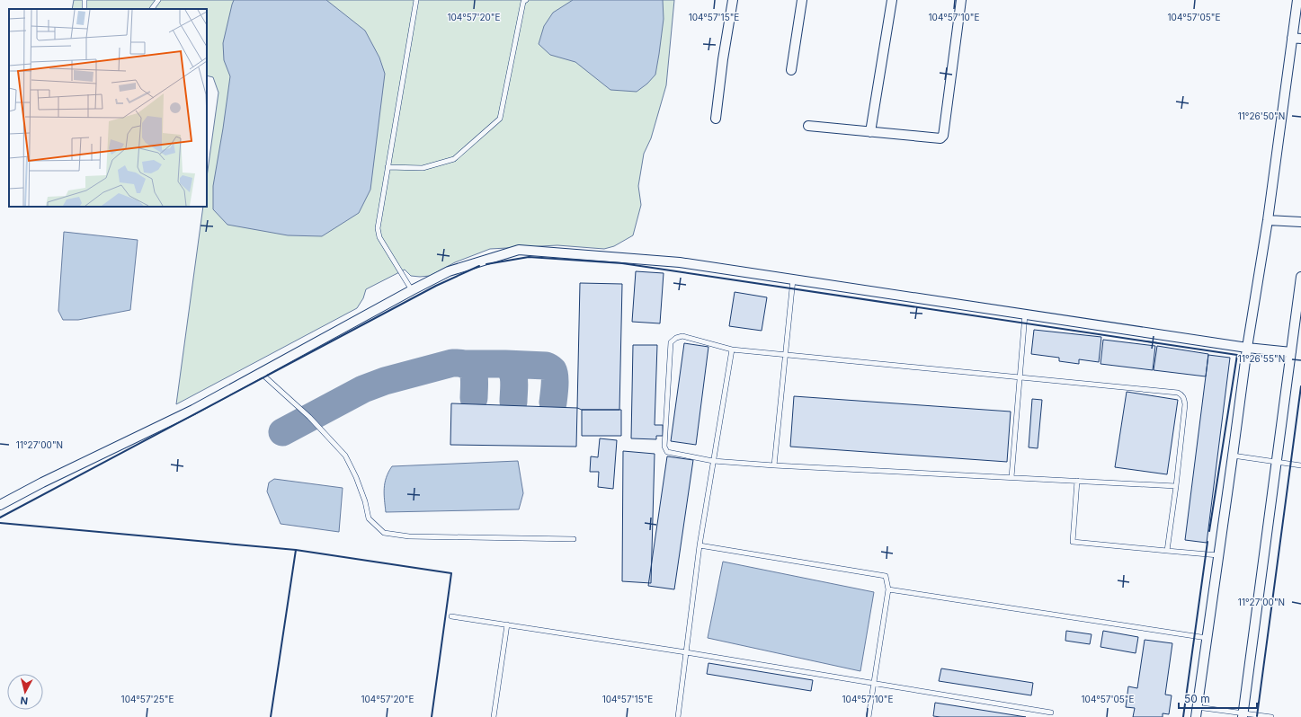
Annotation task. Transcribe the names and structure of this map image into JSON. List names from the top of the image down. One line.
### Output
{"scale_bar":"50 m","north":"bottom","coordinates":["104°57'20\"E","104°57'15\"E","104°57'10\"E","104°57'05\"E","11°26'50\"N","11°26'55\"N","11°27'00\"N","104°57'25\"E"]}
